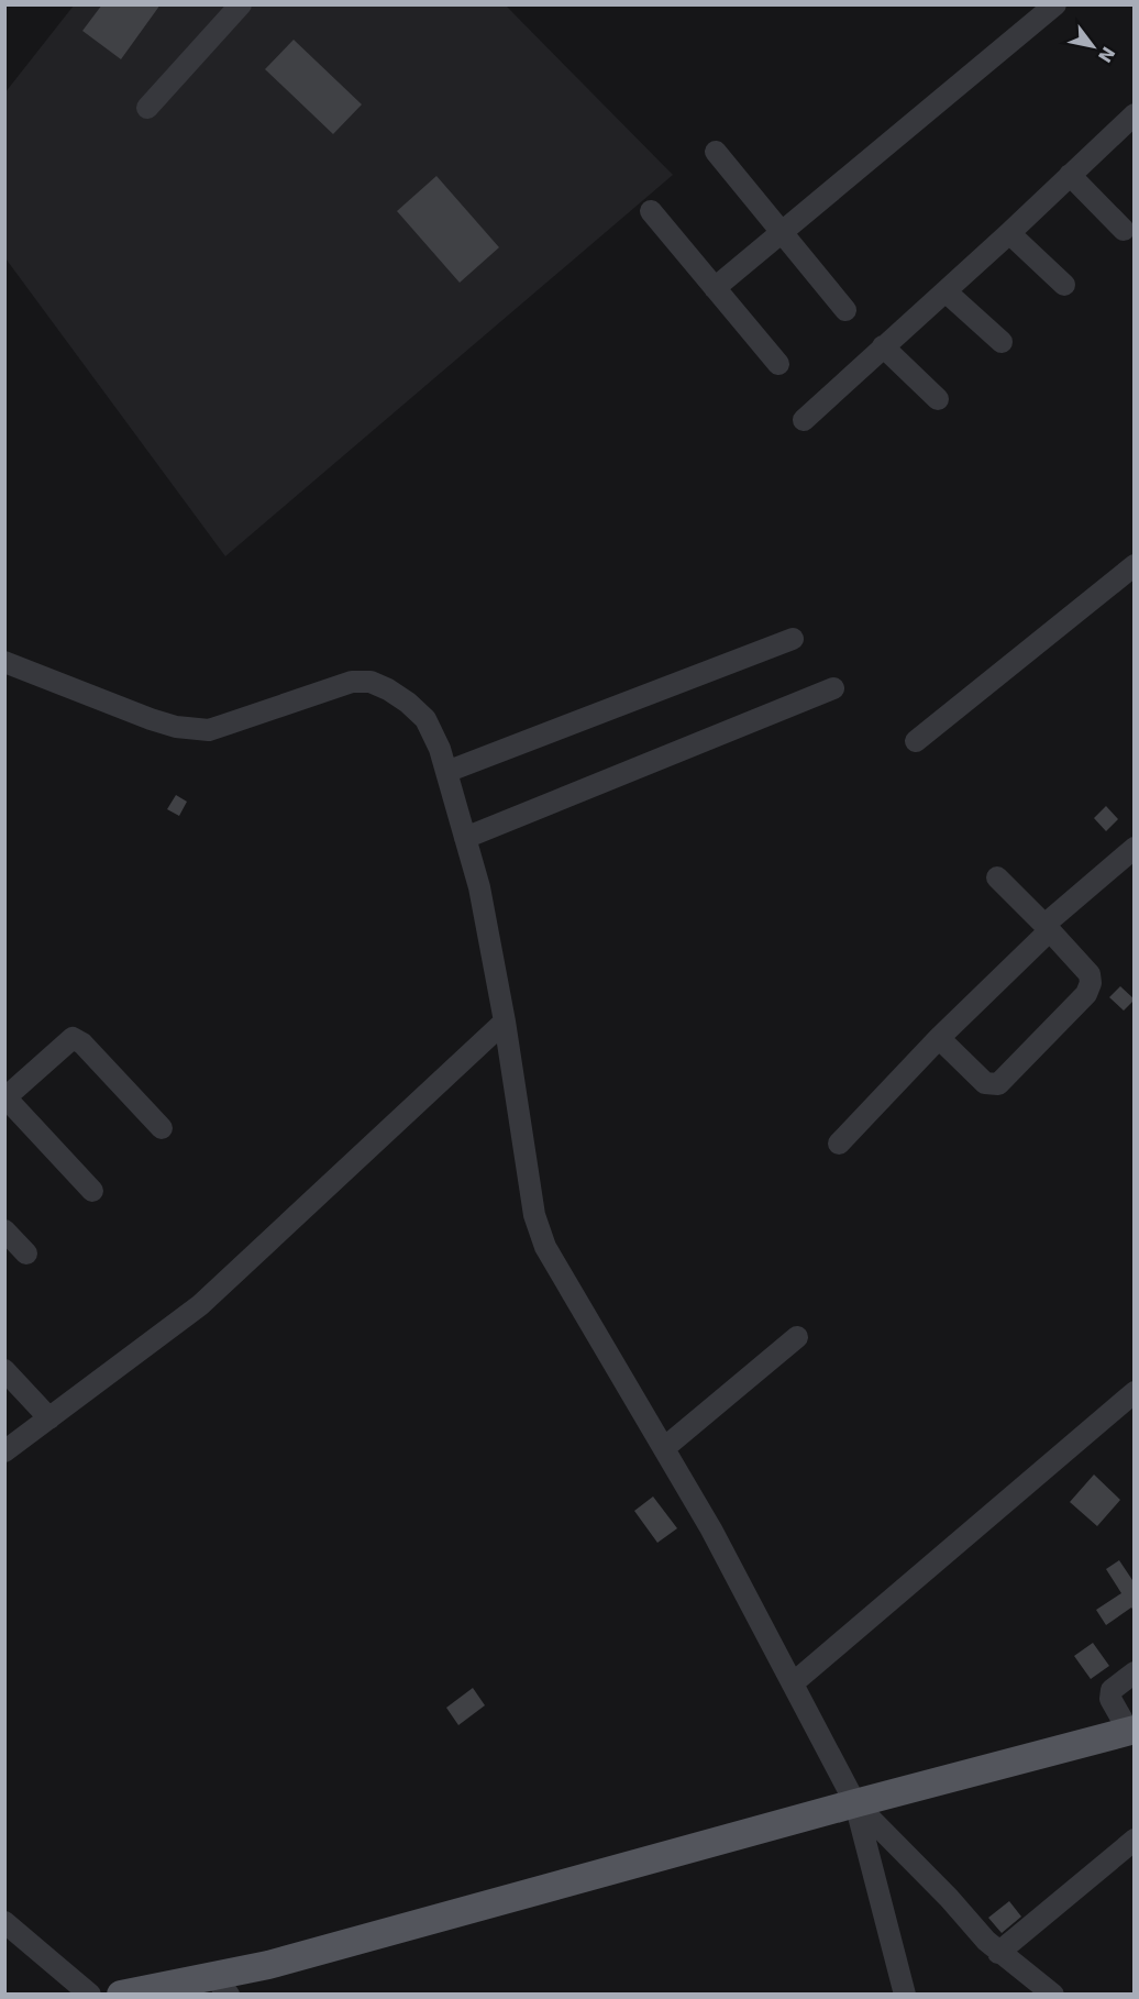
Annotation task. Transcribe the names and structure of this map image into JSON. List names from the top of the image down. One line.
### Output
{"north":"bottom right"}
